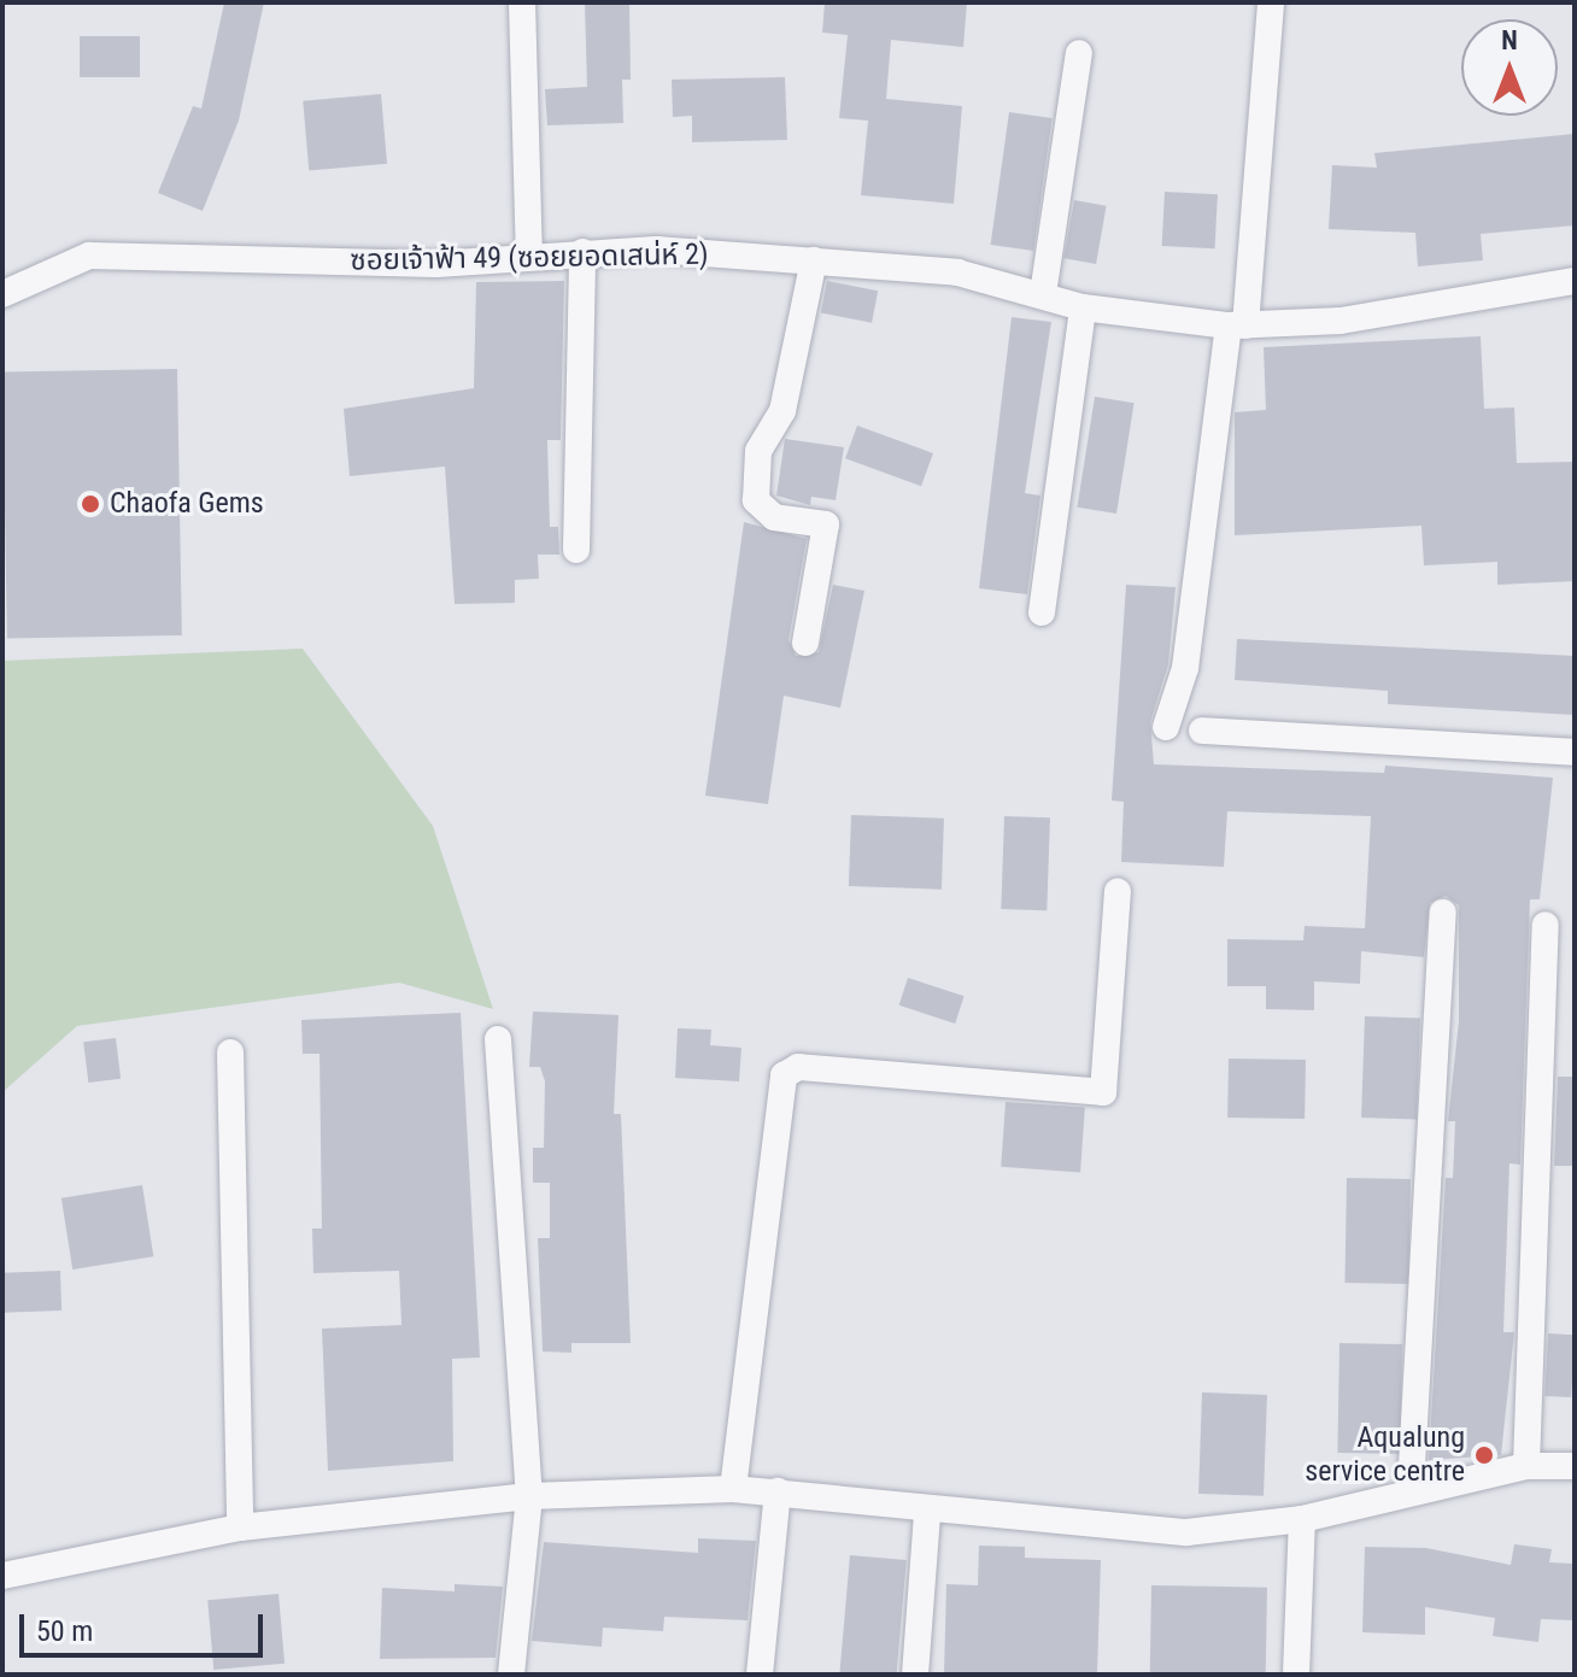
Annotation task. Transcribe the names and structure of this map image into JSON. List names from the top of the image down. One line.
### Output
{"streets":{"street":["ซอยเจ้าฟ้า 49 (ซอยยอดเสน่ห์ 2)"]},"places":["Chaofa Gems","Aqualung service centre"],"scale_bar":"50 m","north":"top"}
